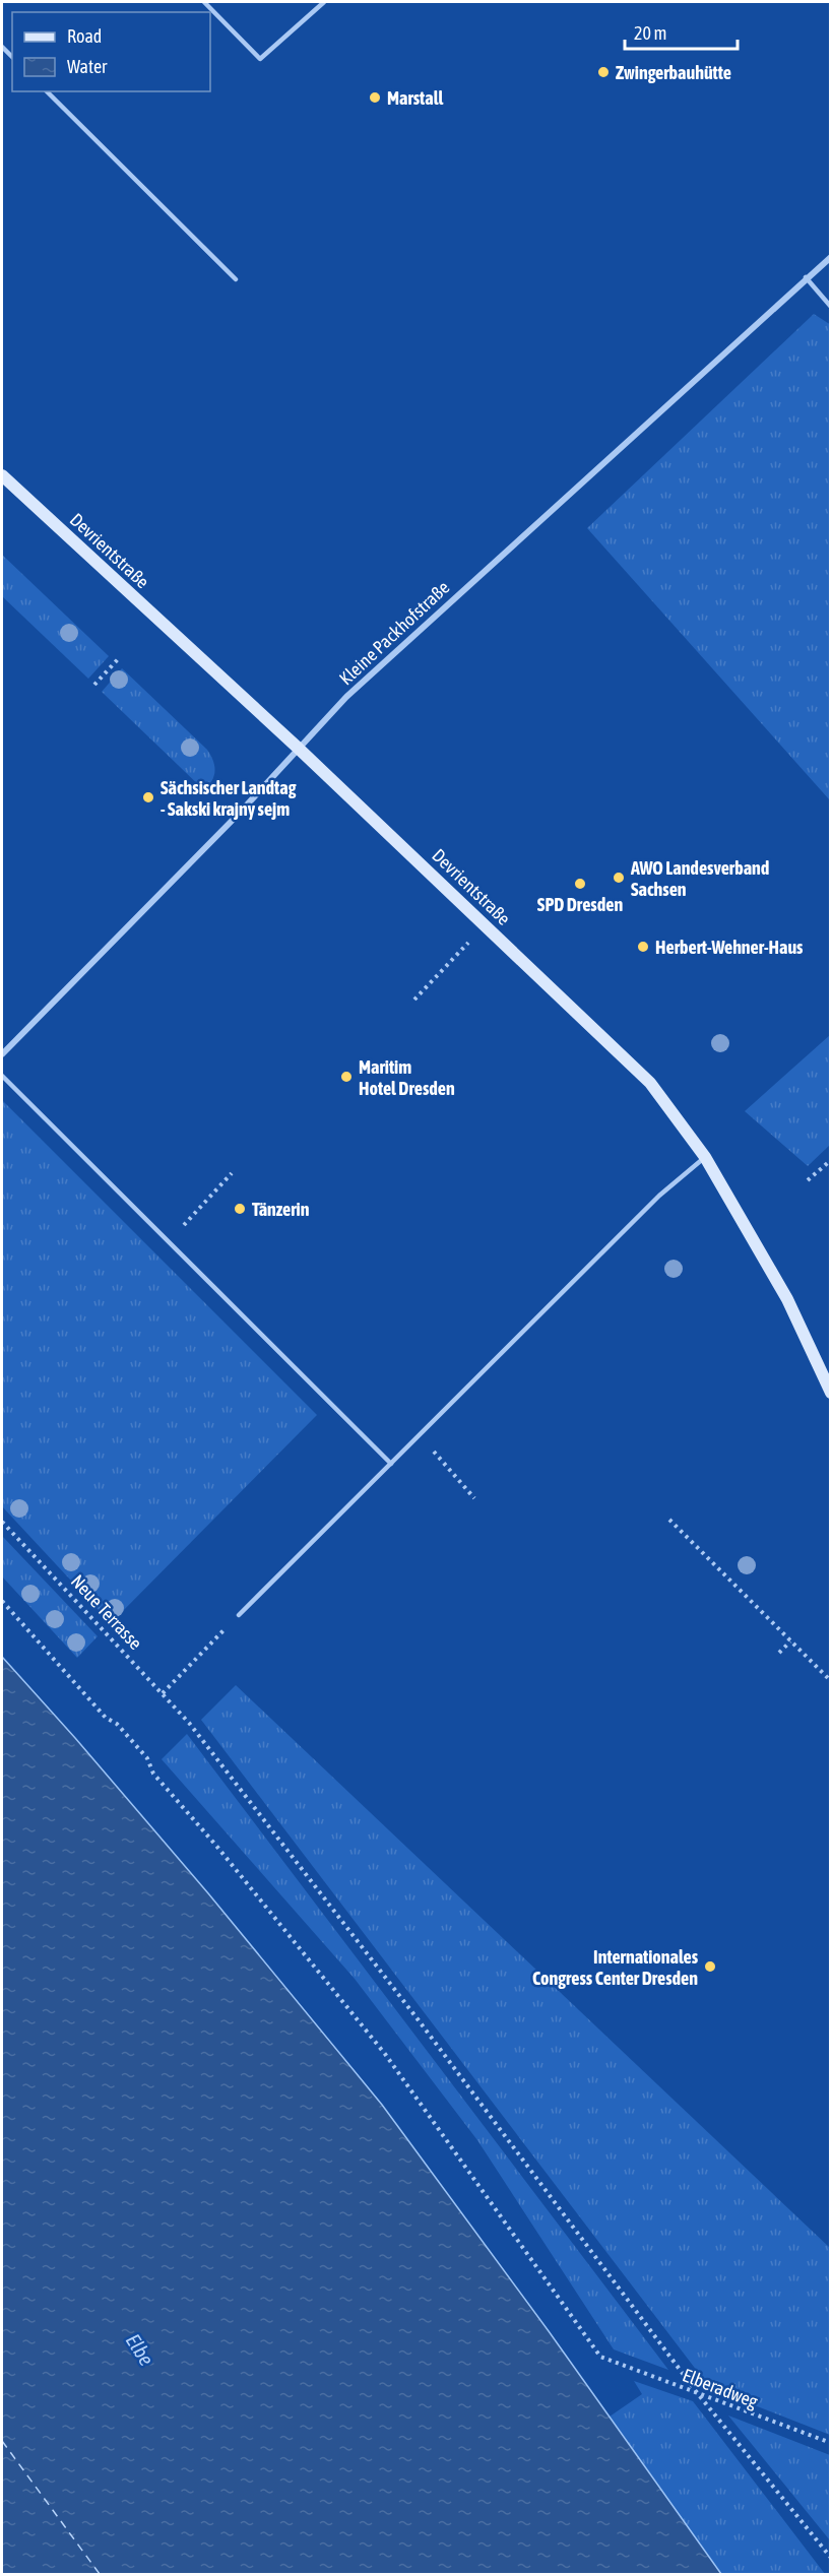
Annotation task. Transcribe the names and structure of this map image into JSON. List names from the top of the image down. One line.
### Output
{"streets":{"main road":["Devrientstraße"],"street":["Kleine Packhofstraße"],"path":["Neue Terrasse","Elberadweg"]},"crossings":[["Devrientstraße","Kleine Packhofstraße"],["Neue Terrasse","Elberadweg"]],"water":["Elbe"],"places":["Zwingerbauhütte","Marstall","Sächsischer Landtag - Sakski krajny sejm","AWO Landesverband Sachsen","SPD Dresden","Herbert-Wehner-Haus","Maritim Hotel Dresden","Tänzerin","Internationales Congress Center Dresden"],"legend":["Road","Water"],"scale_bar":"20 m"}
